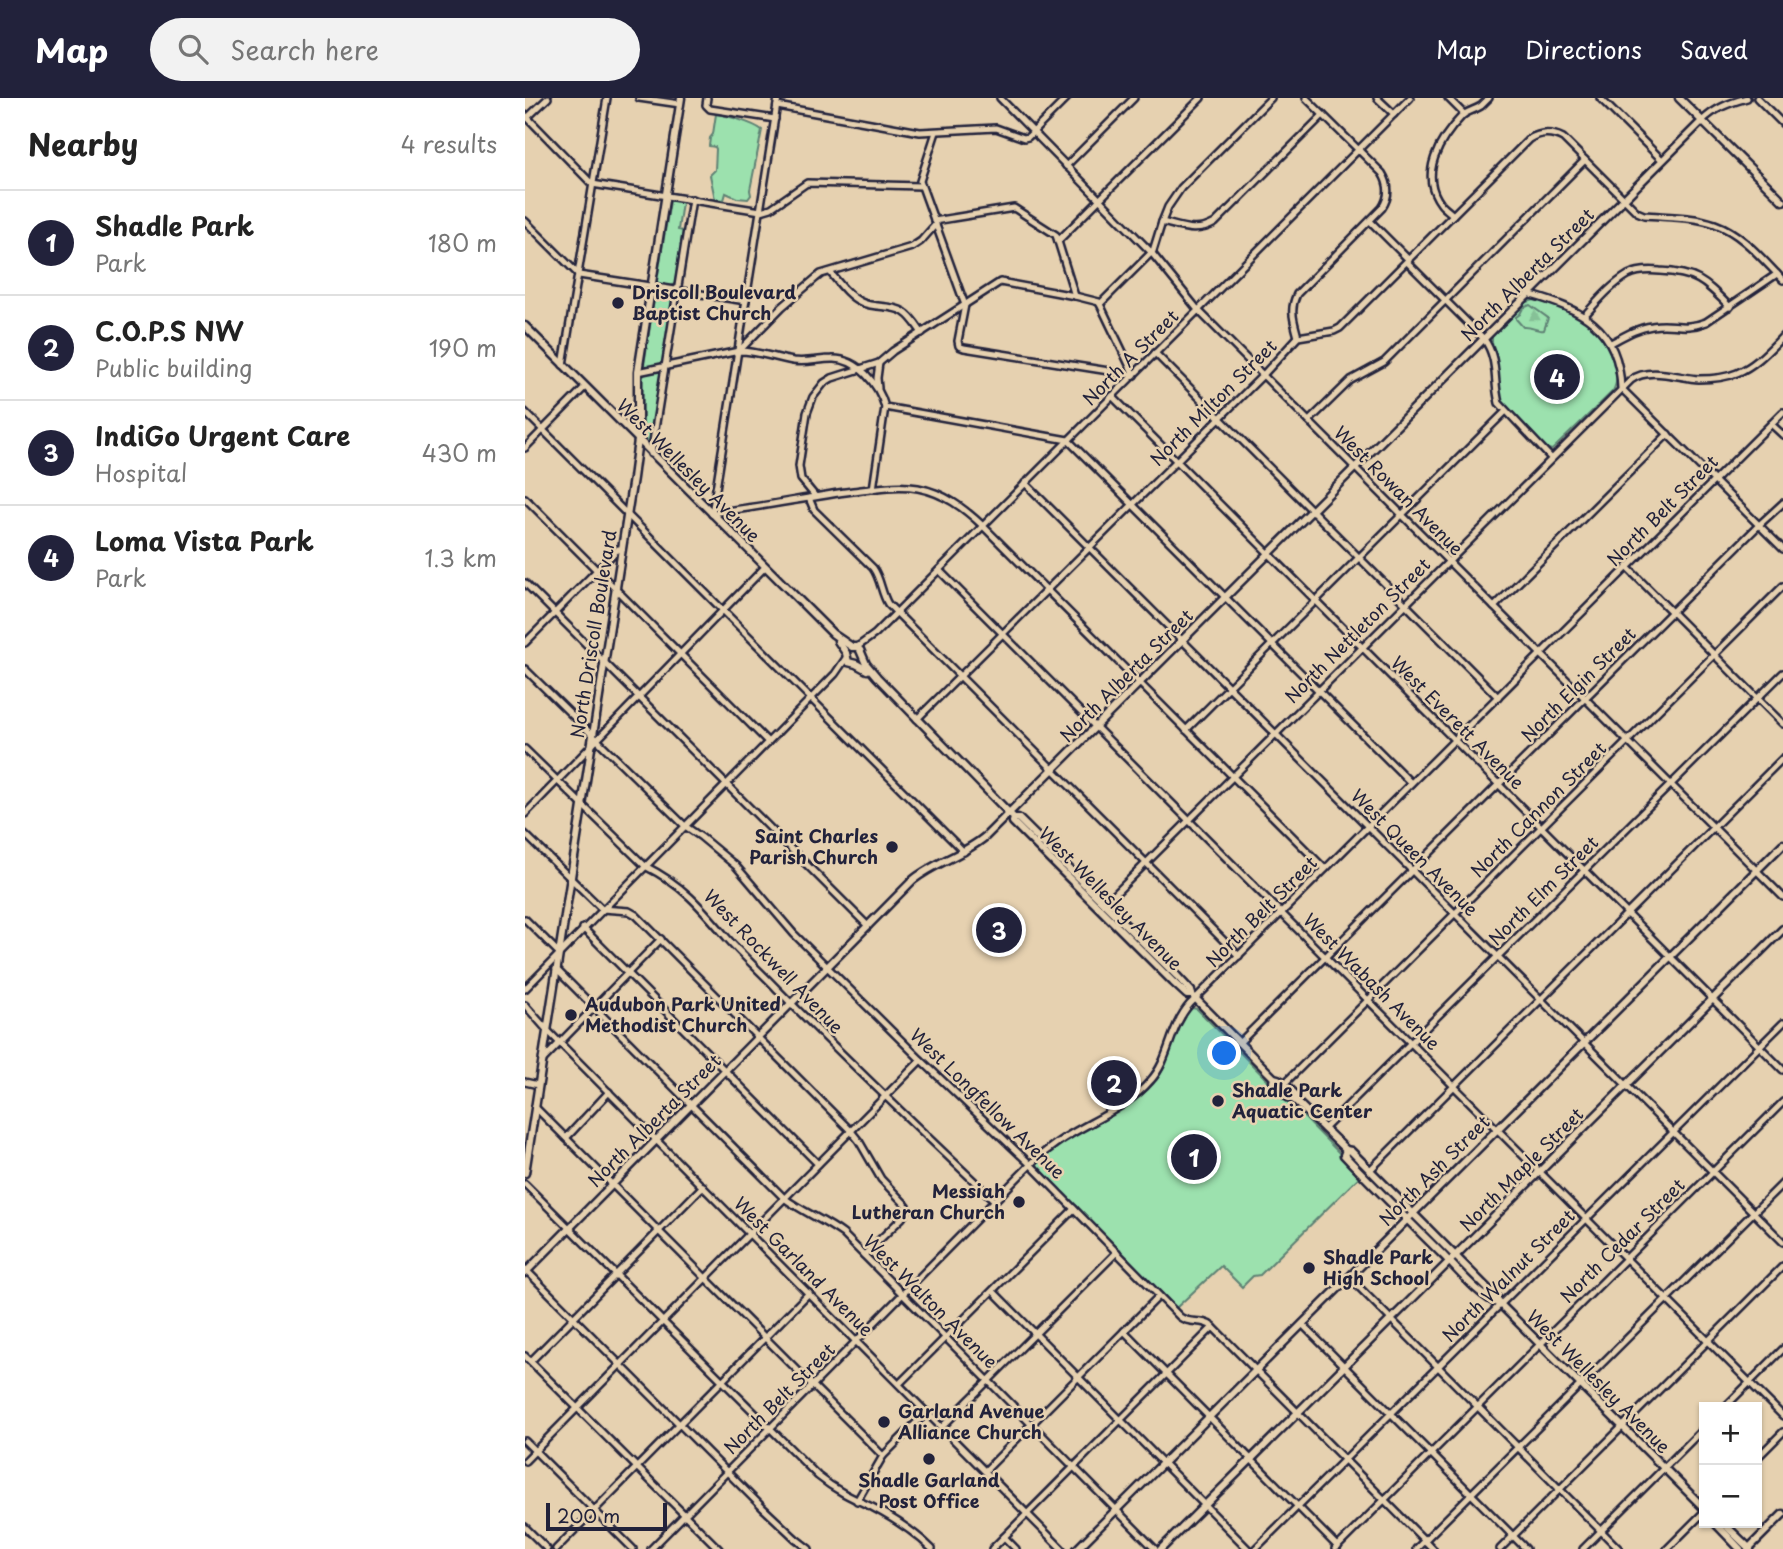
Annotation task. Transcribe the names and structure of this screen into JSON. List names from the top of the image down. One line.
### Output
{"streets":{"main road":["North Alberta Street","West Wellesley Avenue","North Driscoll Boulevard","North Maple Street","North Ash Street"],"street":["North A Street","North Milton Street","West Rowan Avenue","North Belt Street","North Nettleton Street","North Elgin Street","West Everett Avenue","North Cannon Street","West Queen Avenue","North Elm Street","West Rockwell Avenue","West Wabash Avenue","West Longfellow Avenue","North Cedar Street","West Garland Avenue","North Walnut Street","West Walton Avenue"]},"crossings":[["North Alberta Street","West Wellesley Avenue"],["North Alberta Street","West Rowan Avenue"],["North Alberta Street","North Nettleton Street"],["North Alberta Street","West Everett Avenue"],["North Alberta Street","West Queen Avenue"],["North Alberta Street","West Rockwell Avenue"],["North Alberta Street","West Wabash Avenue"],["North Alberta Street","West Longfellow Avenue"],["North Alberta Street","West Garland Avenue"],["North Alberta Street","West Walton Avenue"],["North A Street","West Wellesley Avenue"],["North A Street","West Rowan Avenue"],["North A Street","North Driscoll Boulevard"],["North A Street","West Everett Avenue"],["North A Street","West Queen Avenue"],["North A Street","West Rockwell Avenue"],["North A Street","West Wabash Avenue"],["North A Street","West Longfellow Avenue"],["North Milton Street","West Wellesley Avenue"],["North Milton Street","West Rowan Avenue"],["North Milton Street","West Everett Avenue"],["North Milton Street","West Queen Avenue"],["North Milton Street","West Wabash Avenue"],["West Wellesley Avenue","North Belt Street"],["West Wellesley Avenue","North Nettleton Street"],["West Wellesley Avenue","North Driscoll Boulevard"],["West Wellesley Avenue","North Elgin Street"],["West Wellesley Avenue","North Cannon Street"],["West Wellesley Avenue","North Elm Street"],["West Wellesley Avenue","North Maple Street"],["West Wellesley Avenue","North Ash Street"],["West Wellesley Avenue","North Cedar Street"],["West Wellesley Avenue","North Walnut Street"],["West Rowan Avenue","North Belt Street"],["West Rowan Avenue","North Nettleton Street"],["West Rowan Avenue","North Elgin Street"],["West Rowan Avenue","North Cannon Street"],["West Rowan Avenue","North Elm Street"],["West Rowan Avenue","North Ash Street"],["North Belt Street","West Everett Avenue"],["North Belt Street","West Queen Avenue"],["North Belt Street","West Rockwell Avenue"],["North Belt Street","West Wabash Avenue"],["North Belt Street","West Longfellow Avenue"],["North Belt Street","West Garland Avenue"],["North Belt Street","West Walton Avenue"],["North Nettleton Street","West Everett Avenue"],["North Nettleton Street","West Queen Avenue"],["North Nettleton Street","West Wabash Avenue"],["North Driscoll Boulevard","West Rockwell Avenue"],["North Driscoll Boulevard","West Longfellow Avenue"],["North Driscoll Boulevard","West Garland Avenue"],["North Driscoll Boulevard","West Walton Avenue"],["North Elgin Street","West Everett Avenue"],["North Elgin Street","West Queen Avenue"],["North Elgin Street","West Wabash Avenue"],["West Everett Avenue","North Cannon Street"],["West Everett Avenue","North Elm Street"],["West Everett Avenue","North Maple Street"],["West Everett Avenue","North Ash Street"],["West Everett Avenue","North Walnut Street"],["North Cannon Street","West Queen Avenue"],["North Cannon Street","West Wabash Avenue"],["West Queen Avenue","North Elm Street"],["West Queen Avenue","North Maple Street"],["West Queen Avenue","North Ash Street"],["West Queen Avenue","North Cedar Street"],["West Queen Avenue","North Walnut Street"],["North Elm Street","West Wabash Avenue"],["West Wabash Avenue","North Maple Street"],["West Wabash Avenue","North Ash Street"],["West Wabash Avenue","North Cedar Street"],["West Wabash Avenue","North Walnut Street"],["West Longfellow Avenue","North Maple Street"],["West Longfellow Avenue","North Ash Street"],["West Longfellow Avenue","North Cedar Street"],["West Longfellow Avenue","North Walnut Street"],["North Ash Street","West Walton Avenue"]],"places":["Driscoll Boulevard Baptist Church","Saint Charles Parish Church","Audubon Park United Methodist Church","Shadle Park Aquatic Center","Messiah Lutheran Church","Shadle Park High School","Garland Avenue Alliance Church","Shadle Garland Post Office"],"scale_bar":"200 m","page":{"header":"Map","search":"Search here","nav":["Map","Directions","Saved"],"heading":["Nearby","4 results"],"list":[{"mark":"1","name":"Shadle Park","note":"Park","value":"180 m"},{"mark":"2","name":"C.O.P.S NW","note":"Public building","value":"190 m"},{"mark":"3","name":"IndiGo Urgent Care","note":"Hospital","value":"430 m"},{"mark":"4","name":"Loma Vista Park","note":"Park","value":"1.3 km"}],"pins":["4","3","2","1"],"map_buttons":["+","−"],"scale":"200 m"}}
